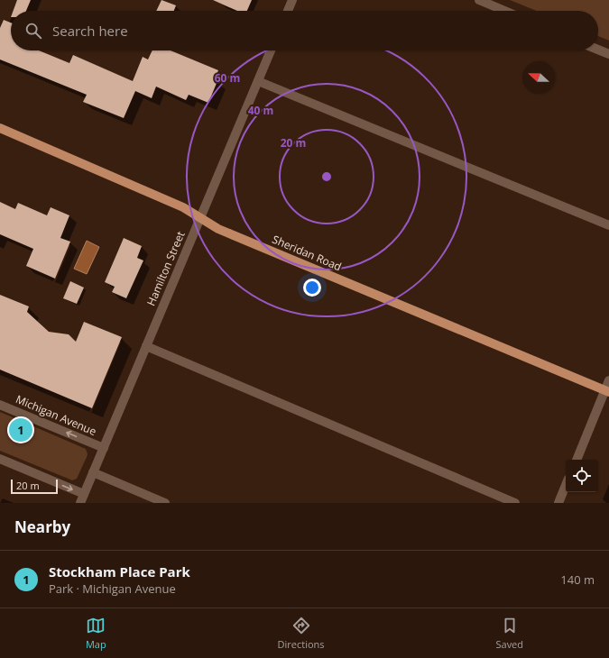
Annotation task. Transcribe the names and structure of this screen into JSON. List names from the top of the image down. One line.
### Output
{"streets":{"main road":["Sheridan Road"],"street":["Hamilton Street","Michigan Avenue"]},"crossings":[["Sheridan Road","Hamilton Street"],["Hamilton Street","Michigan Avenue"]],"scale_bar":"20 m","north":"left","page":{"search":"Search here","pins":"1","scale":"20 m","heading":"Nearby","list":[{"mark":"1","name":"Stockham Place Park","note":"Park · Michigan Avenue","value":"140 m"}],"nav":["Map","Directions","Saved"]},"rings":["60 m","40 m","20 m"]}
